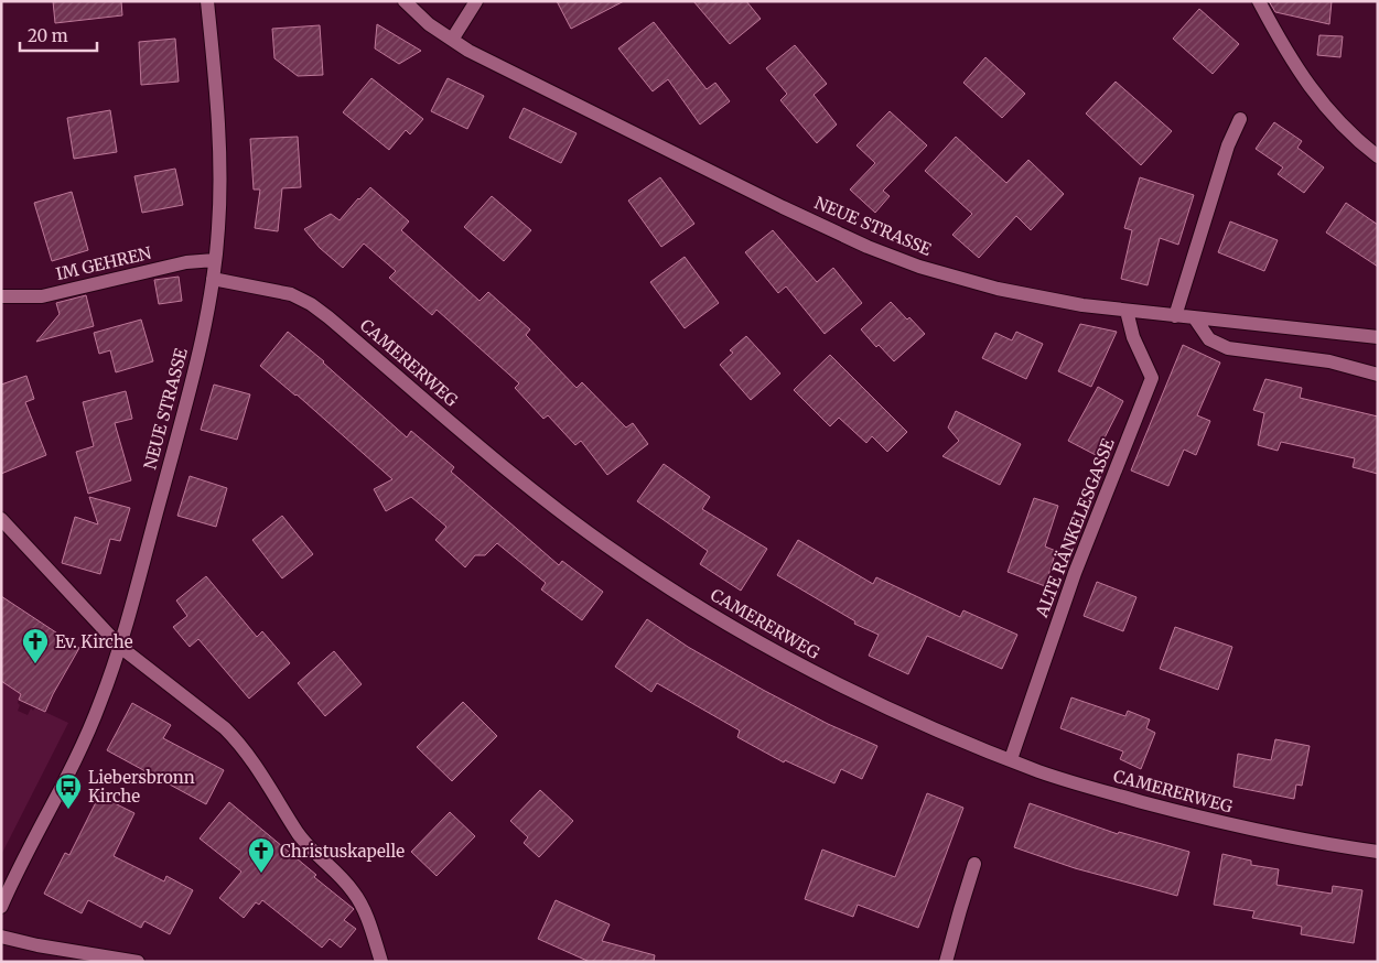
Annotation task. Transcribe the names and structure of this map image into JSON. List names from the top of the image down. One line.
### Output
{"streets":{"street":["NEUE STRASSE","IM GEHREN","CAMERERWEG","ALTE RÄNKELESGASSE"]},"crossings":[["NEUE STRASSE","IM GEHREN"],["NEUE STRASSE","CAMERERWEG"],["NEUE STRASSE","ALTE RÄNKELESGASSE"],["CAMERERWEG","ALTE RÄNKELESGASSE"]],"places":{"church":["Ev. Kirche","Christuskapelle"],"bus stop":["Liebersbronn Kirche"]},"scale_bar":"20 m"}
